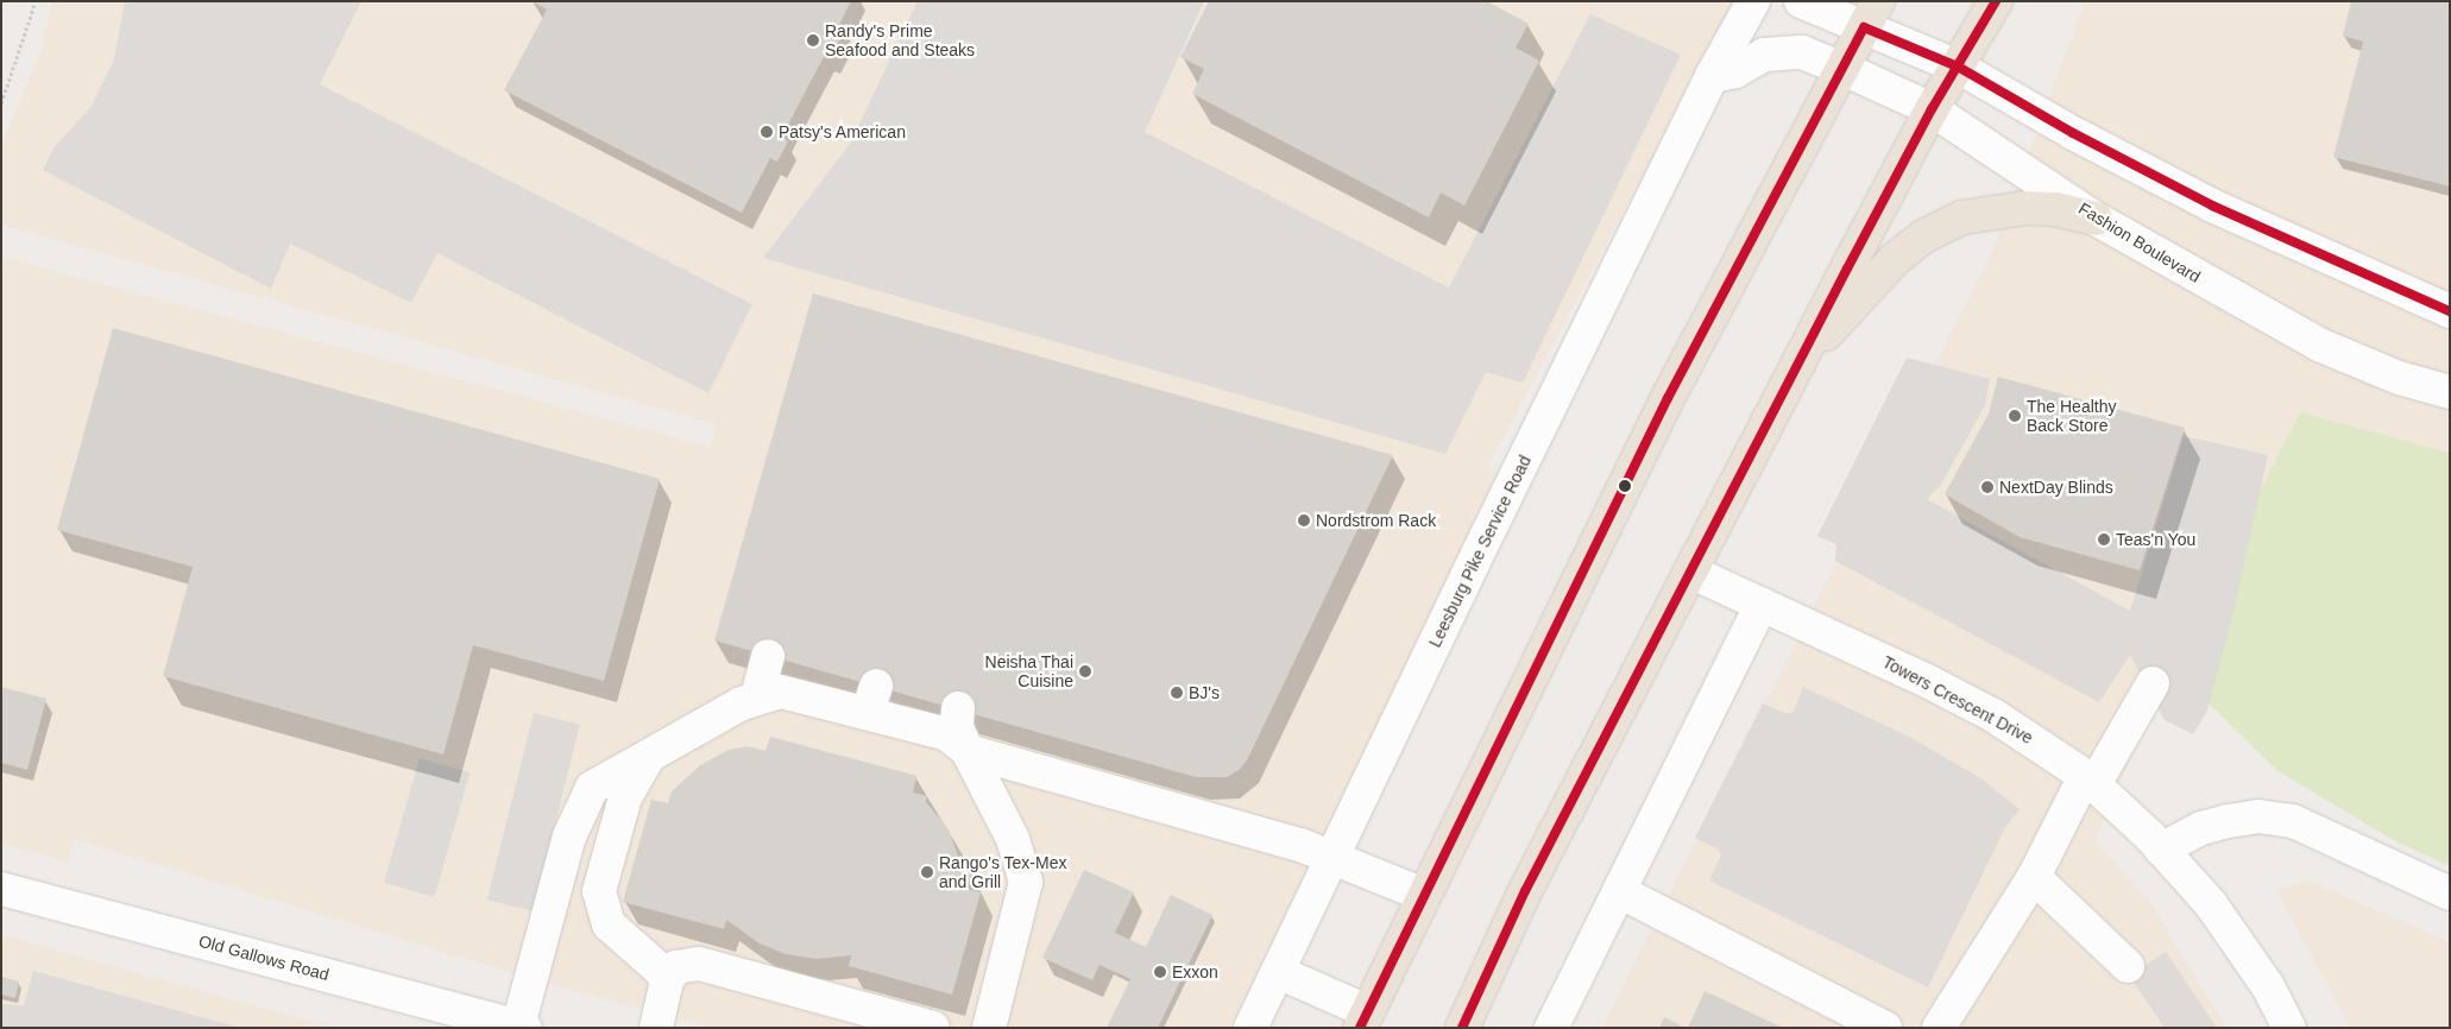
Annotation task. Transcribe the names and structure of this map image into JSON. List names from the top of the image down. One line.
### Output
{"streets":{"street":["Fashion Boulevard","Leesburg Pike Service Road","Towers Crescent Drive","Old Gallows Road"]},"places":["Randy's Prime Seafood and Steaks","Patsy's American","The Healthy Back Store","NextDay Blinds","Nordstrom Rack","Teas'n You","Neisha Thai Cuisine","BJ's","Rango's Tex-Mex and Grill","Exxon"]}
